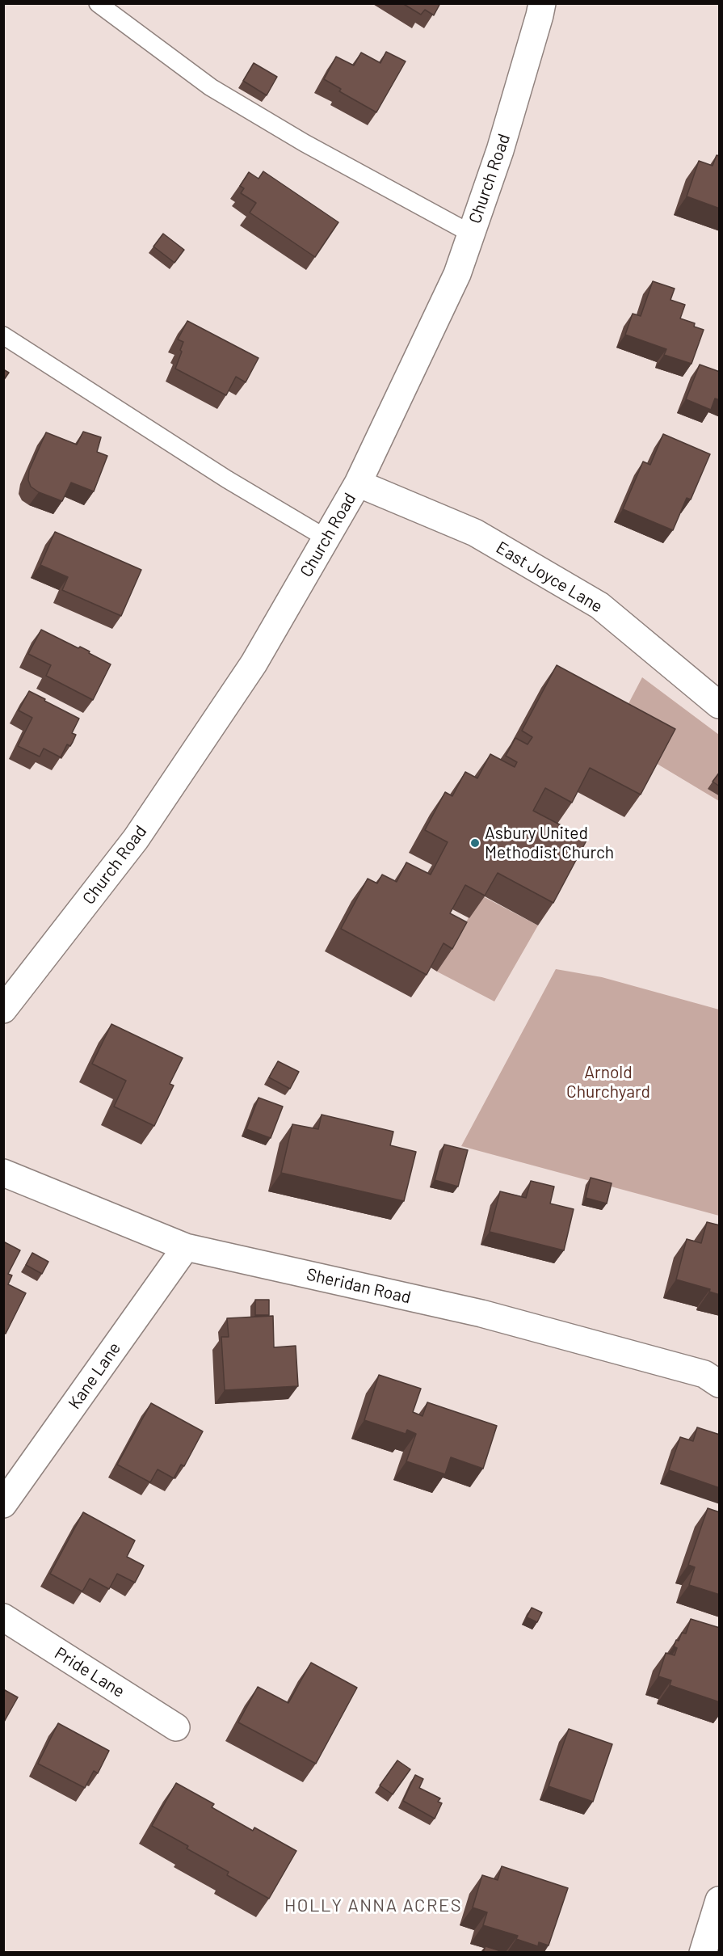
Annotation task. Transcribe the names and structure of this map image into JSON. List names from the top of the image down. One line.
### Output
{"streets":{"street":["Church Road","East Joyce Lane","Sheridan Road","Kane Lane","Pride Lane"]},"crossings":[["Church Road","East Joyce Lane"],["Sheridan Road","Kane Lane"]],"districts":["HOLLY ANNA ACRES"],"parks":["Arnold Churchyard"],"places":["Asbury United Methodist Church"]}
